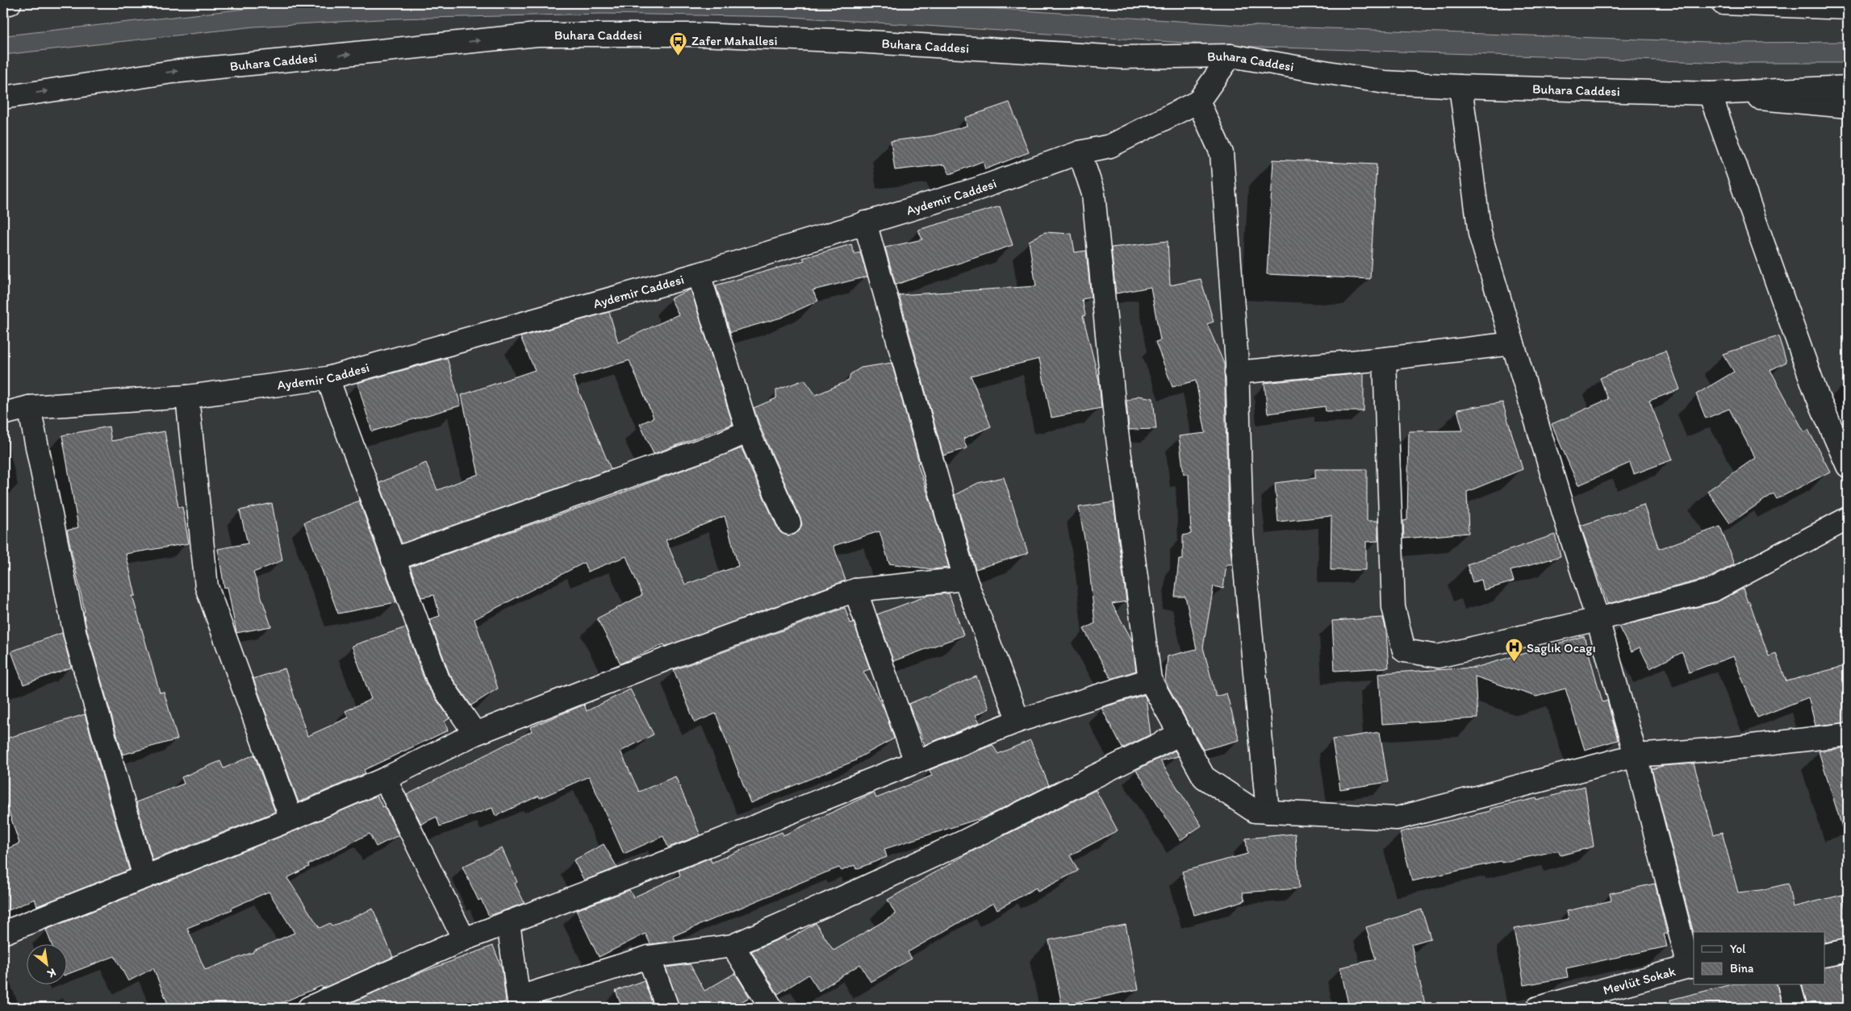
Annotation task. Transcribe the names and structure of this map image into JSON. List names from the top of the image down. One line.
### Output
{"streets":{"main road":["Buhara Caddesi","Aydemir Caddesi","Mevlüt Sokak"]},"crossings":[["Buhara Caddesi","Aydemir Caddesi"]],"one_way":["Buhara Caddesi"],"places":{"bus stop":["Zafer Mahallesi"],"hospital":["Saglık Ocagı"]},"legend":["Yol","Bina"],"north":"bottom right"}
